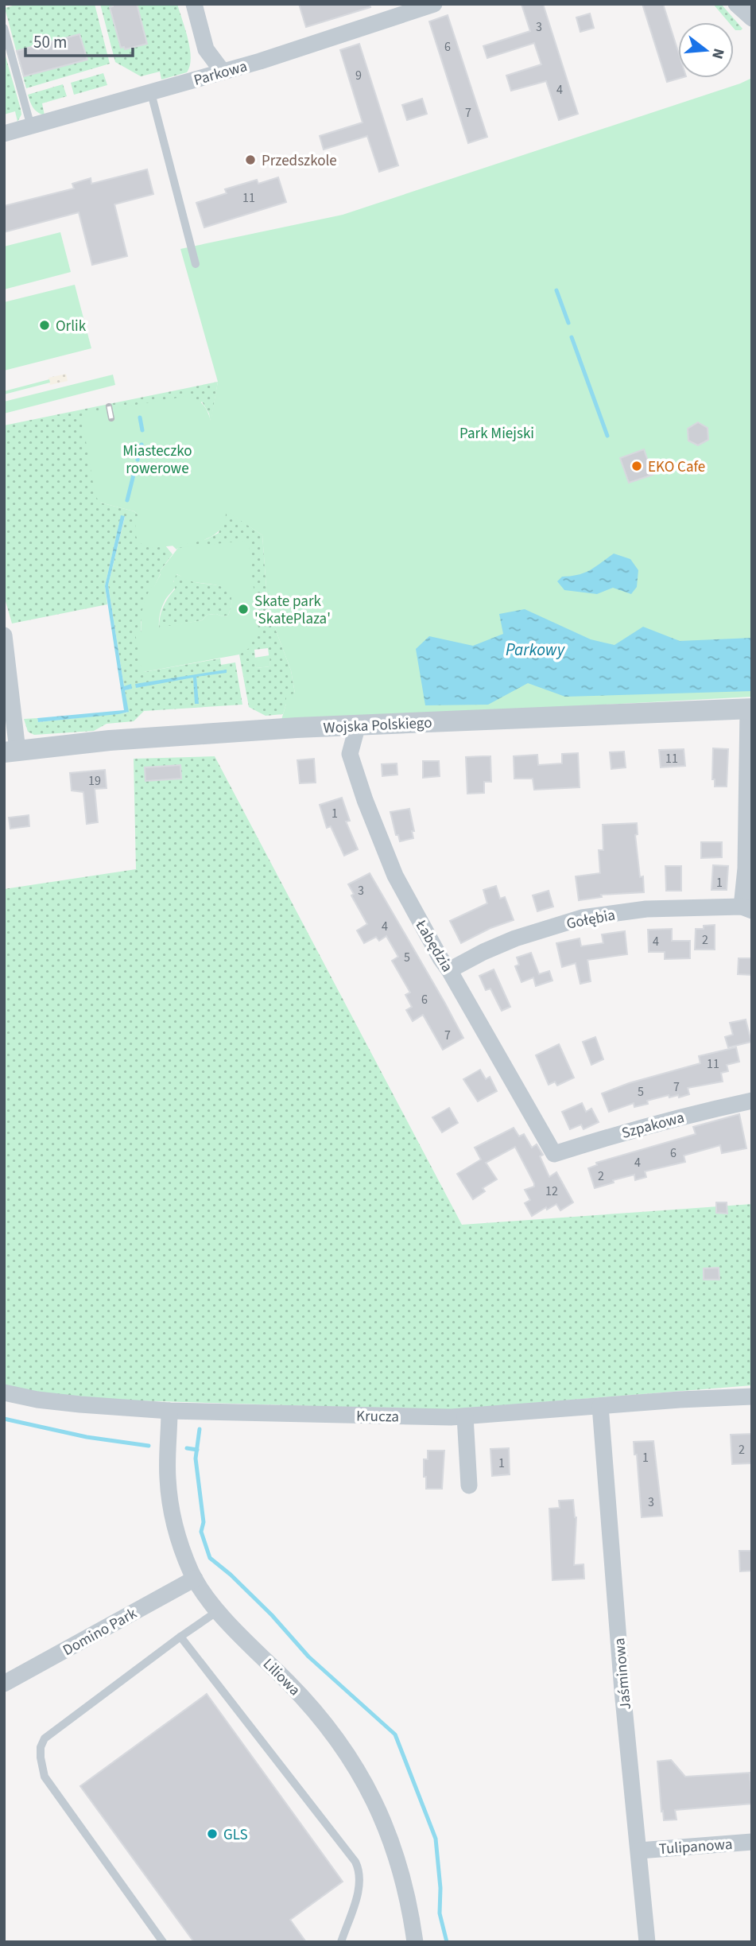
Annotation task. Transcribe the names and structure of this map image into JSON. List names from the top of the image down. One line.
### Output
{"streets":{"street":["Parkowa","Wojska Polskiego","Gołębia","Łabędzia","Szpakowa","Krucza","Domino Park","Jaśminowa","Liliowa","Tulipanowa"]},"crossings":[["Wojska Polskiego","Łabędzia"],["Gołębia","Łabędzia"],["Łabędzia","Szpakowa"],["Krucza","Jaśminowa"],["Krucza","Liliowa"],["Domino Park","Liliowa"],["Jaśminowa","Tulipanowa"]],"water":["Parkowy"],"parks":["Park Miejski","Miasteczko rowerowe"],"places":["Przedszkole","Orlik","EKO Cafe","Skate park 'SkatePlaza'","GLS"],"house_numbers":["3","6","9","4","7","11","11","19","1","1","3","4","2","4","5","6","7","11","7","5","6","4","2","12","2","1","1","3"],"scale_bar":"50 m","north":"right"}
